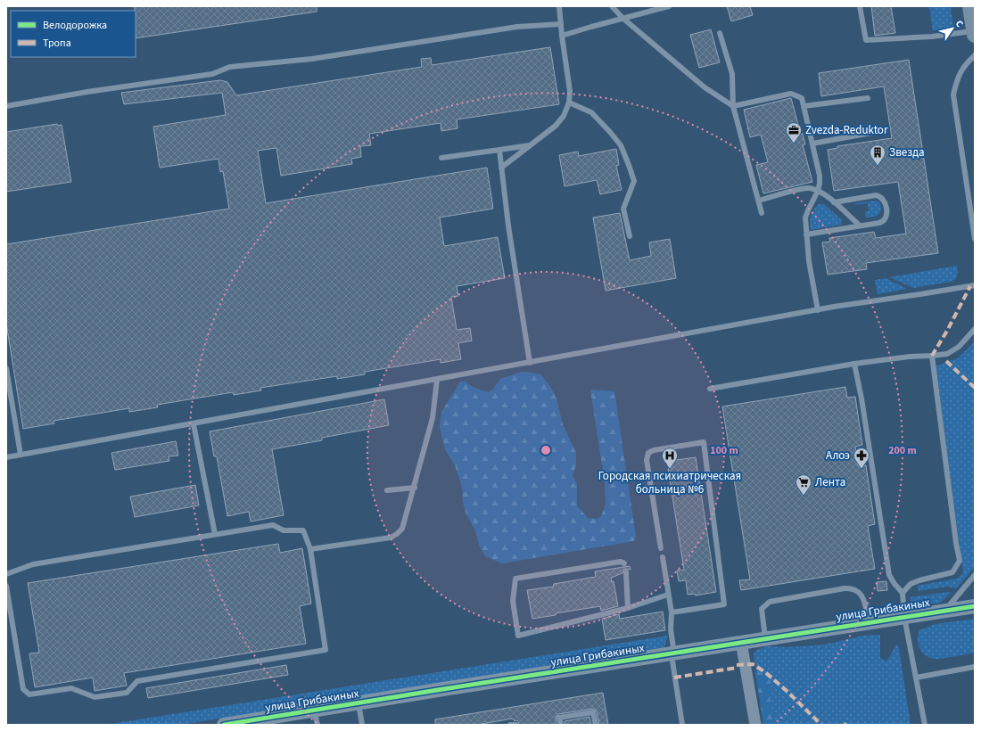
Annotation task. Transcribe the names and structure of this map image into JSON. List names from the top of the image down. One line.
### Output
{"streets":{"street":["улица Грибакиных"]},"places":{"office":["Zvezda-Reduktor"],"building":["Звезда"],"hospital":["Городская психиатрическая больница №6"],"pharmacy":["Алоэ"],"supermarket":["Лента"]},"legend":["Велодорожка","Тропа"],"north":"top right","rings":["100 m","200 m"]}
